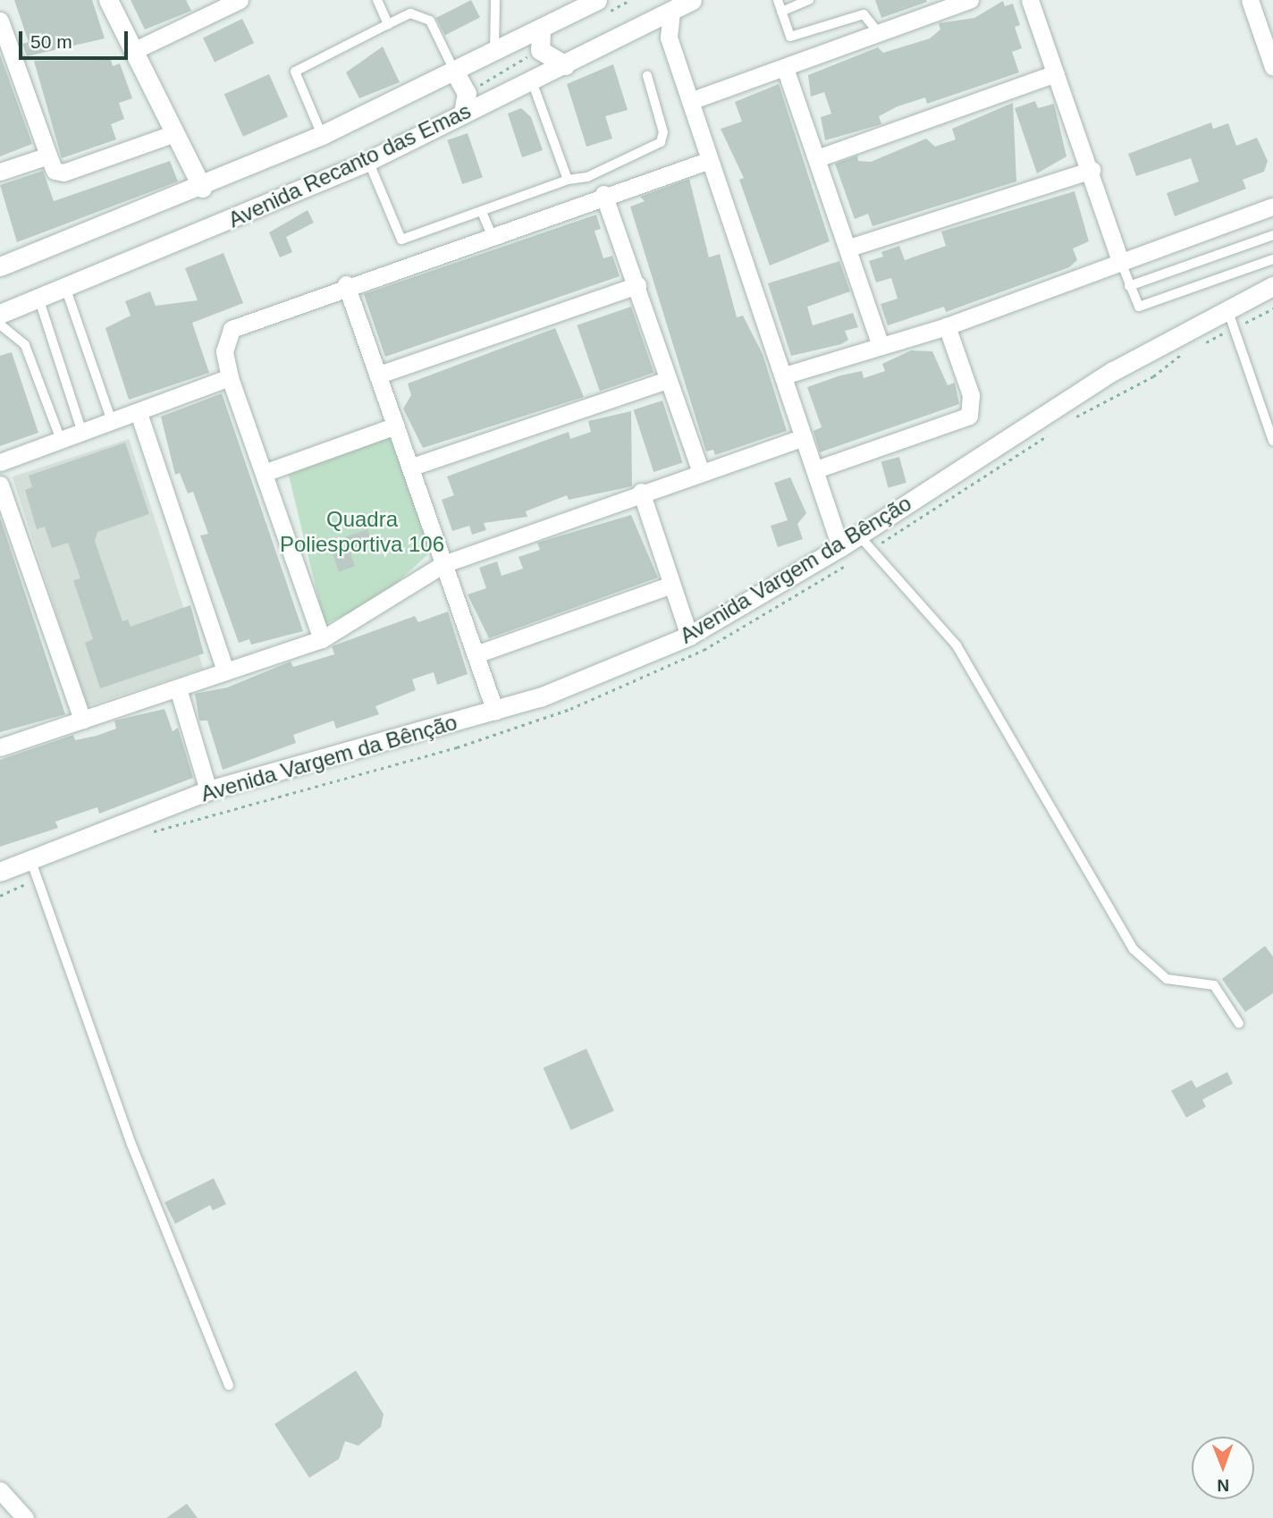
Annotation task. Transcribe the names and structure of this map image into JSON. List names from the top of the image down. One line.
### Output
{"streets":{"street":["Avenida Recanto das Emas","Avenida Vargem da Bênção"]},"parks":["Quadra Poliesportiva 106"],"scale_bar":"50 m","north":"bottom"}
